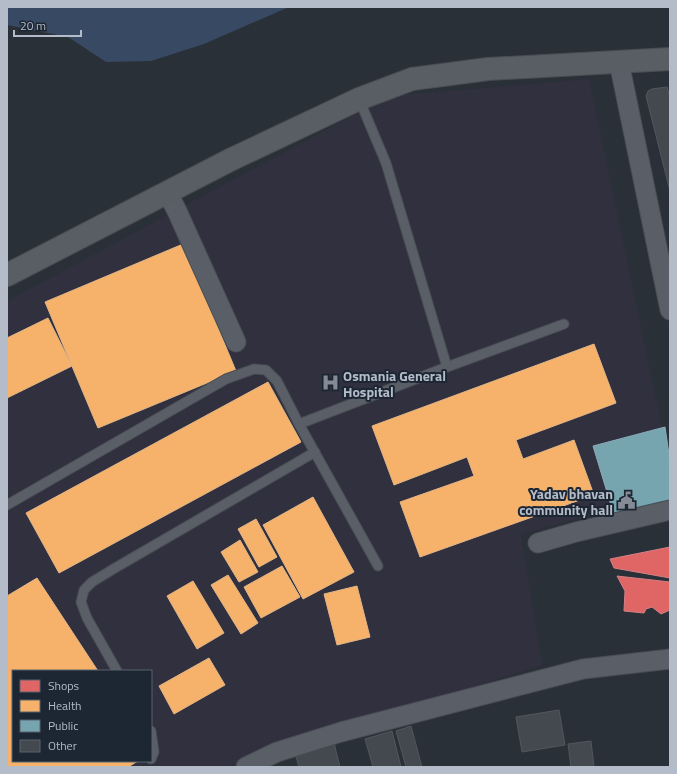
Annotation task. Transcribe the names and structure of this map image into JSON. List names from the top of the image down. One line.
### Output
{"places":{"hospital":["Osmania General Hospital"],"public building":["Yadav bhavan community hall"]},"legend":["Shops","Health","Public","Other"],"scale_bar":"20 m"}
